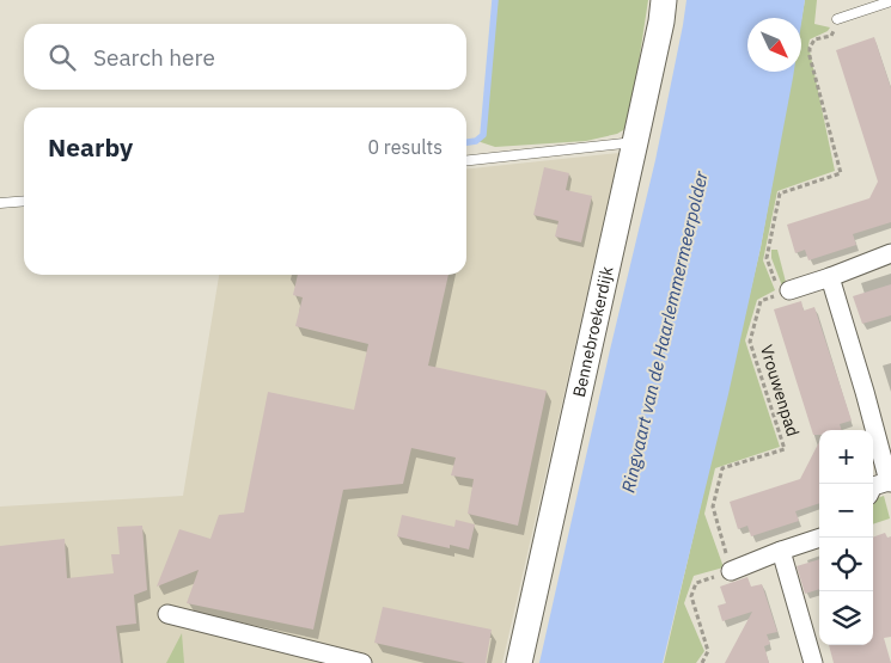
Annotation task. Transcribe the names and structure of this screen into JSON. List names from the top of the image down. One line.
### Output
{"streets":{"street":["Bennebroekerdijk"],"path":["Vrouwenpad"]},"water":["Ringvaart van de Haarlemmermeerpolder"],"north":"bottom right","page":{"search":"Search here","heading":["Nearby","0 results"],"map_buttons":["+","−"]}}
